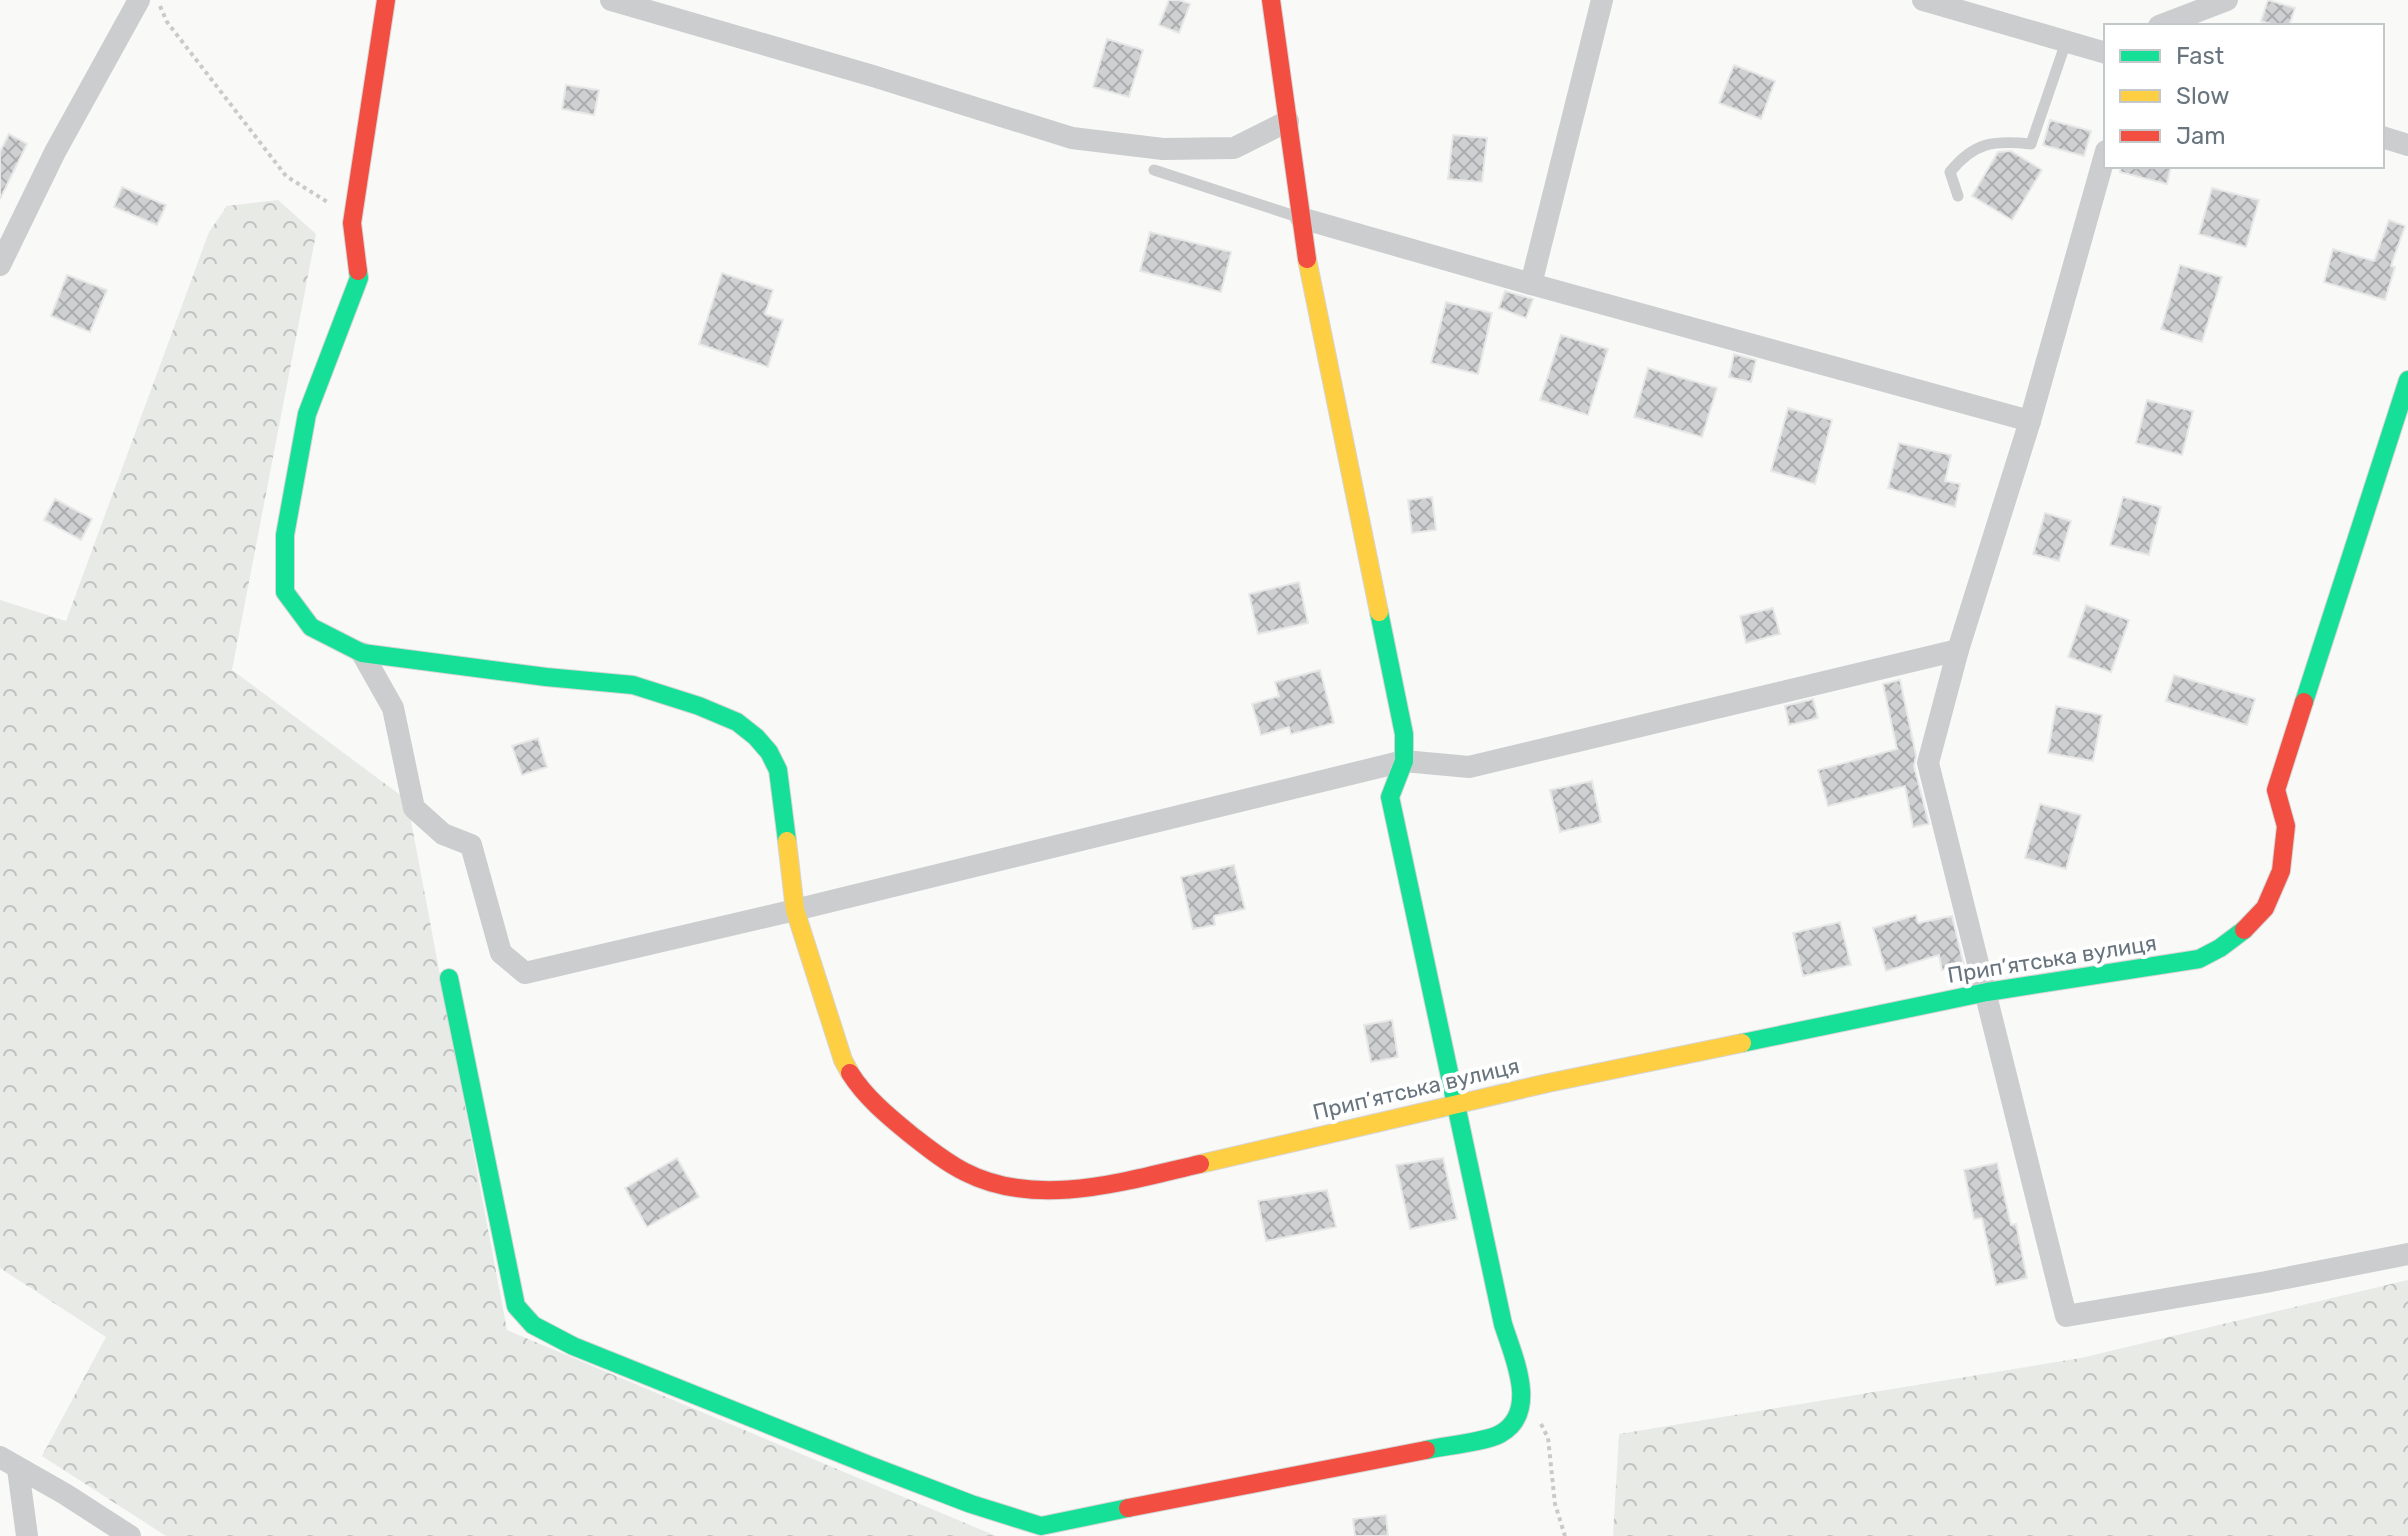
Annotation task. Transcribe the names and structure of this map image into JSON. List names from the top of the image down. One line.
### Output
{"streets":{"street":["Прип’ятська вулиця"]},"legend":["Fast","Slow","Jam"]}
